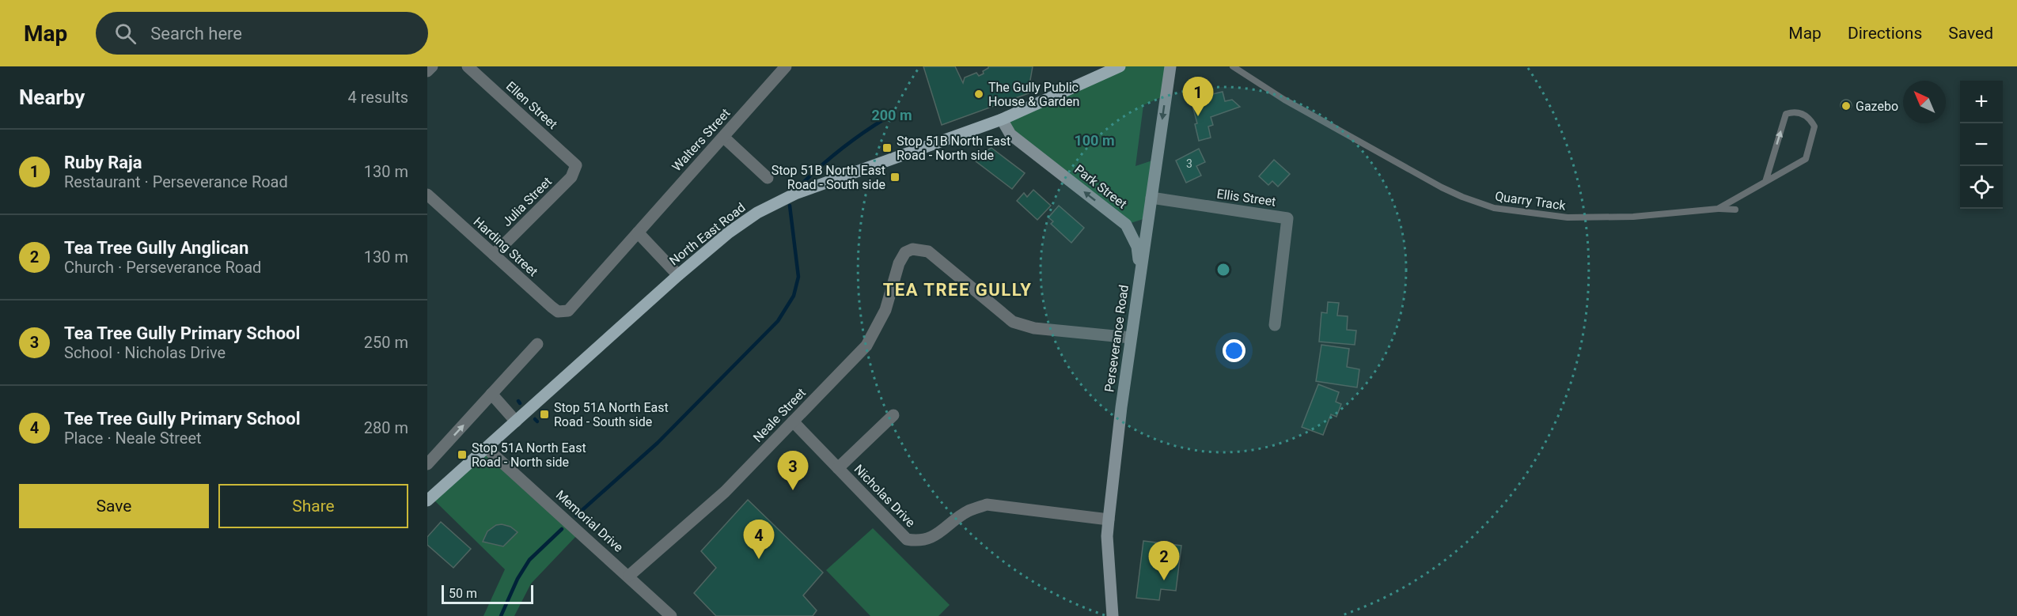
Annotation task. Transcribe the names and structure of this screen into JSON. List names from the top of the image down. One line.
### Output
{"streets":{"main road":["North East Road"],"street":["Ellen Street","Walters Street","Park Street","Ellis Street","Julia Street","Harding Street","Perseverance Road","Neale Street","Nicholas Drive","Memorial Drive"],"lane":["Quarry Track"]},"crossings":[["Ellen Street","Julia Street"],["Walters Street","Harding Street"],["Park Street","North East Road"],["Park Street","Perseverance Road"],["Ellis Street","Perseverance Road"],["Julia Street","Harding Street"],["North East Road","Memorial Drive"],["Perseverance Road","Neale Street"],["Perseverance Road","Nicholas Drive"],["Neale Street","Nicholas Drive"],["Neale Street","Memorial Drive"]],"one_way":["Park Street"],"districts":["TEA TREE GULLY"],"places":{"other":["The Gully Public House & Garden","Gazebo"],"transit":["Stop 51B North East Road - North side","Stop 51B North East Road - South side","Stop 51A North East Road - South side","Stop 51A North East Road - North side"]},"house_numbers":["3"],"scale_bar":"50 m","north":"top left","page":{"header":"Map","search":"Search here","nav":["Map","Directions","Saved"],"heading":["Nearby","4 results"],"pins":["1","3","4","2"],"map_buttons":["+","−"],"list":[{"mark":"1","name":"Ruby Raja","note":"Restaurant · Perseverance Road","value":"130 m"},{"mark":"2","name":"Tea Tree Gully Anglican","note":"Church · Perseverance Road","value":"130 m"},{"mark":"3","name":"Tea Tree Gully Primary School","note":"School · Nicholas Drive","value":"250 m"},{"mark":"4","name":"Tee Tree Gully Primary School","note":"Place · Neale Street","value":"280 m"}],"buttons":["Save","Share"],"scale":"50 m"},"rings":["200 m","100 m"]}
